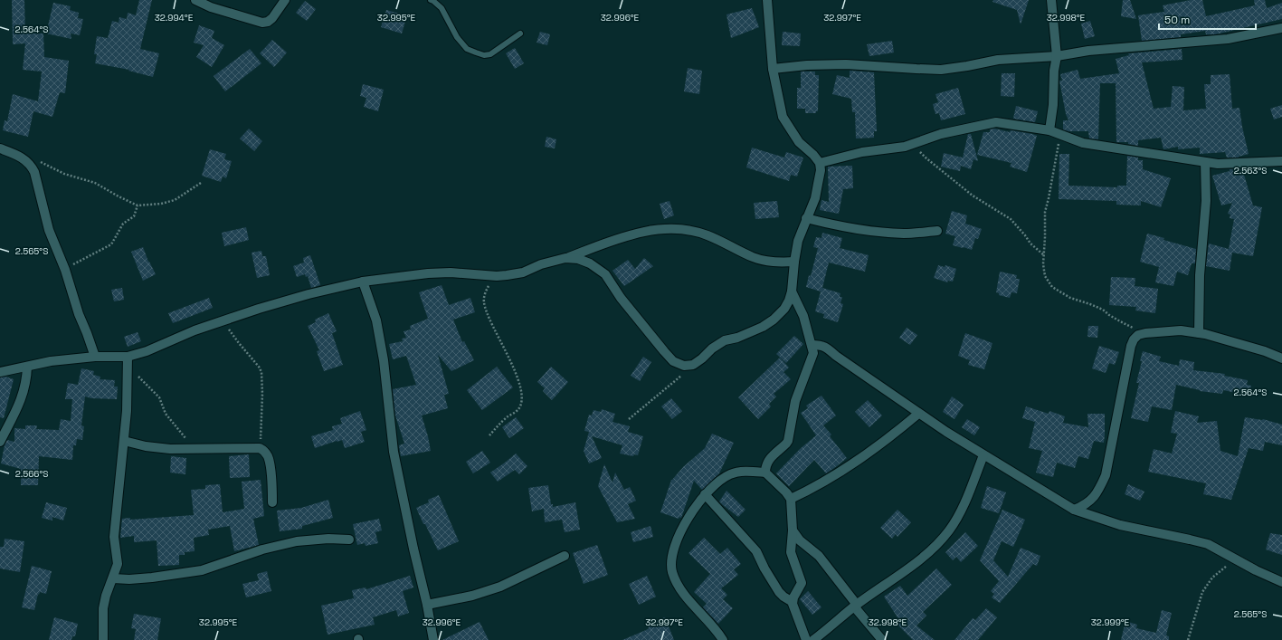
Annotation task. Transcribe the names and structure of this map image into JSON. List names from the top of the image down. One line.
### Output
{"scale_bar":"50 m","coordinates":["32.994°E","32.995°E","32.996°E","32.997°E","32.998°E","2.564°S","2.563°S","2.565°S","2.566°S","32.999°E"]}
